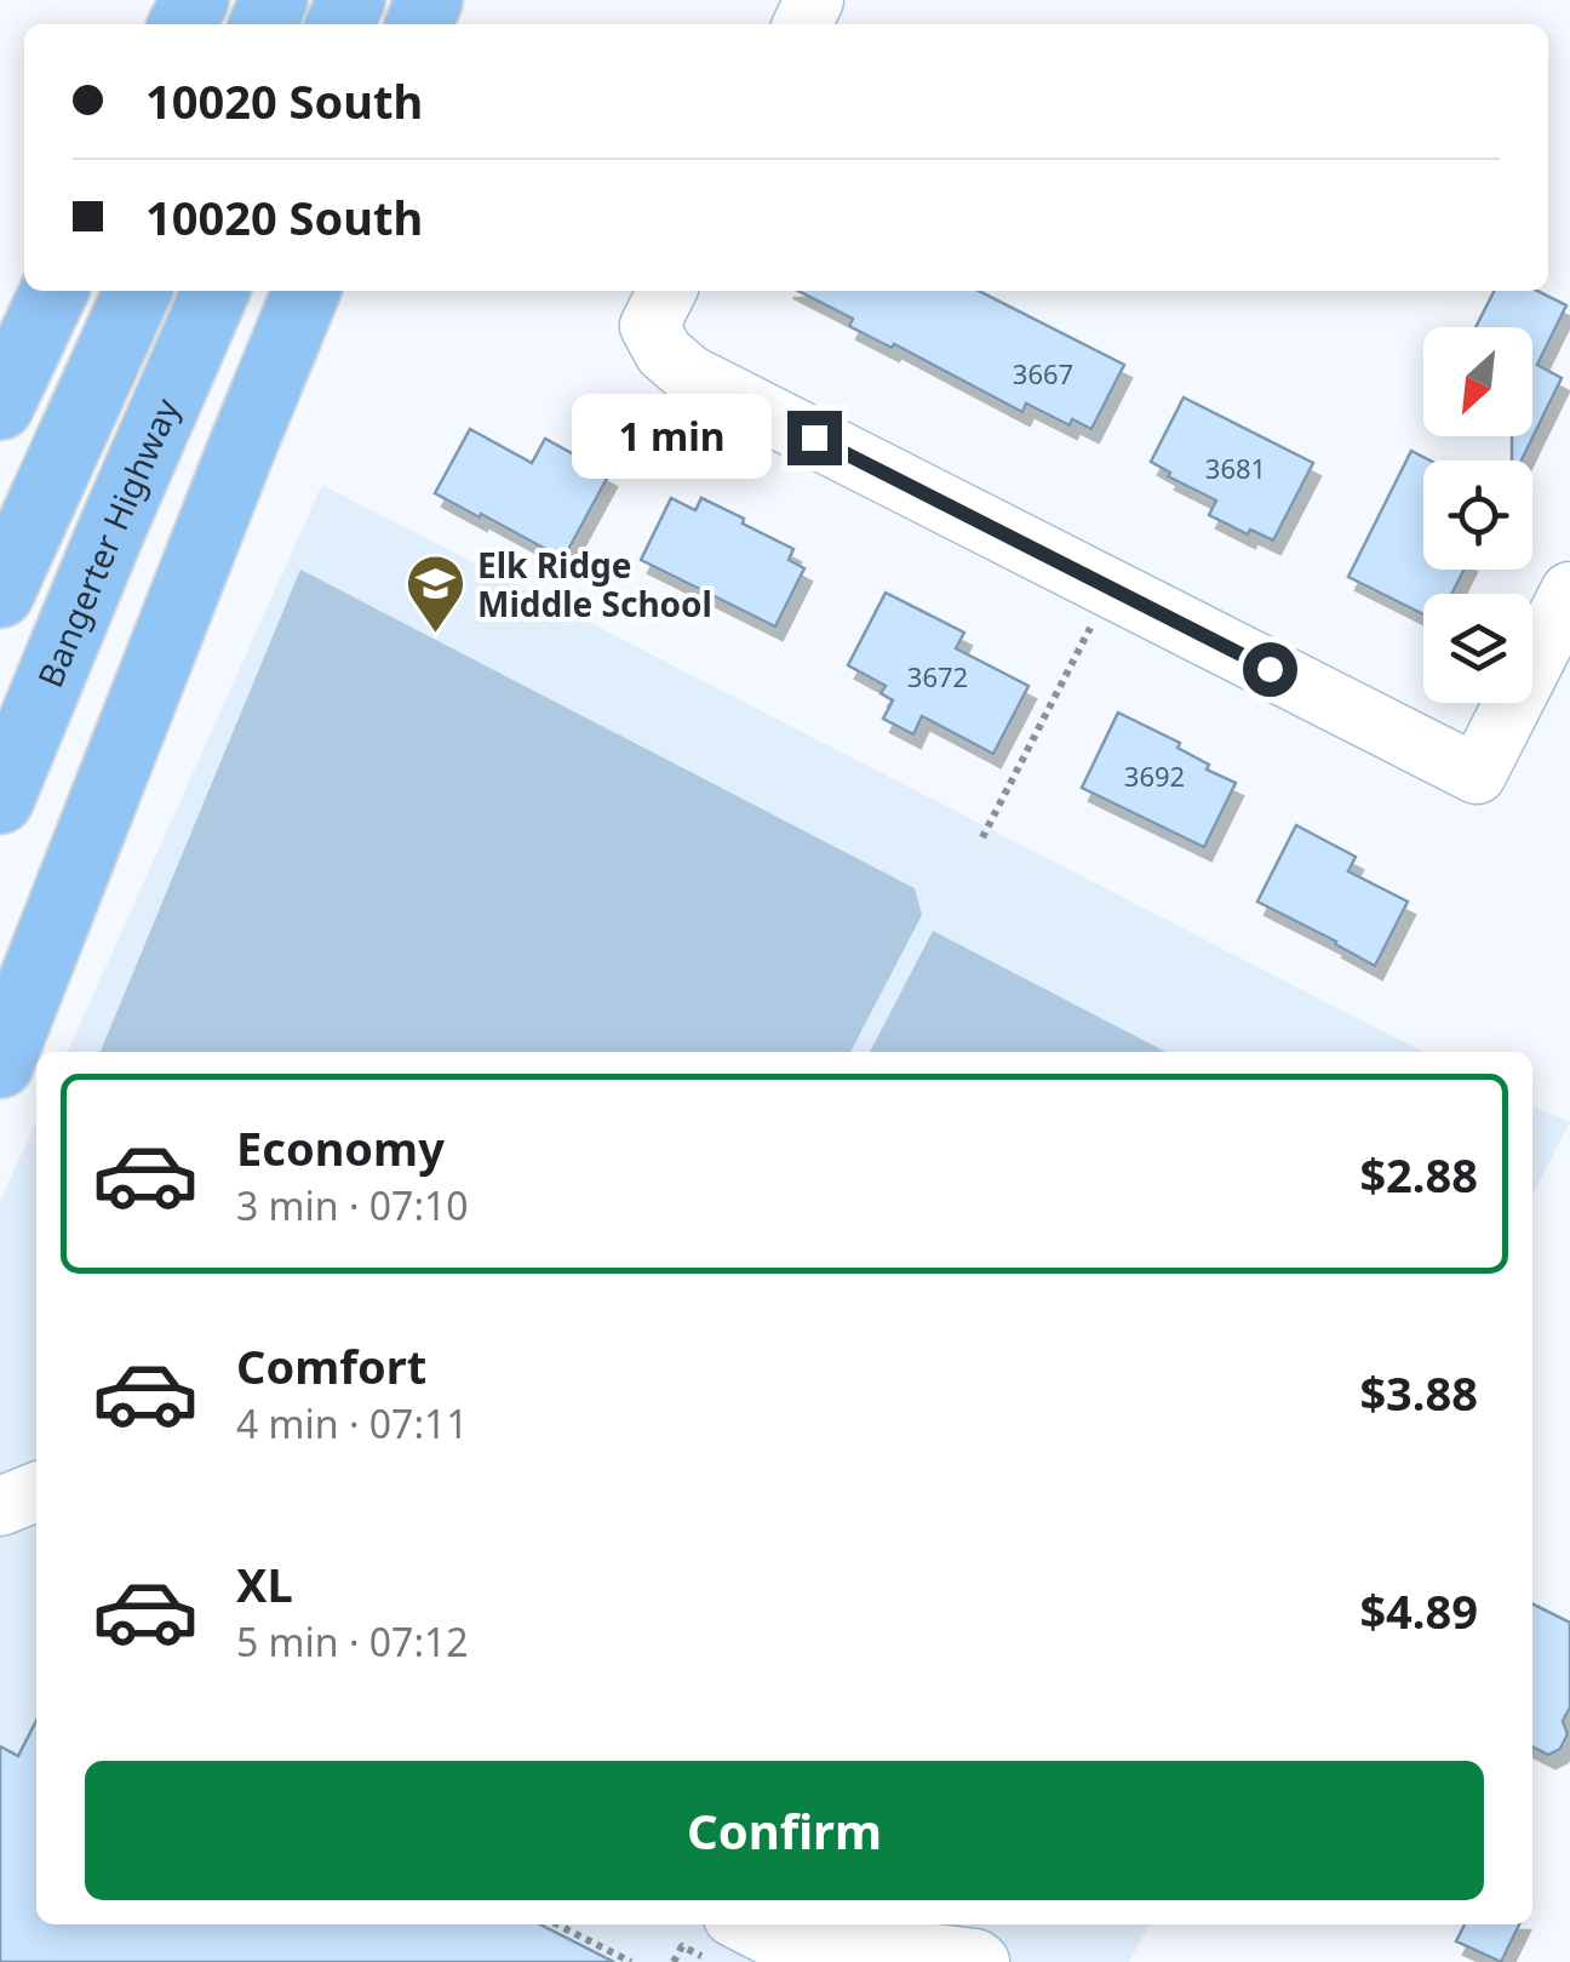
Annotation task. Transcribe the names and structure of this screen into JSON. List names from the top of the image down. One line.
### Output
{"streets":{"highway":["Bangerter Highway"]},"places":{"school or university":["Elk Ridge Middle School"]},"house_numbers":["3667","3681","3672","3692"],"north":"bottom left","page":{"banner":["10020 South","10020 South"],"bubble":"1 min","list":[{"name":"Economy","note":"3 min · 07:10","value":"$2.88"},{"name":"Comfort","note":"4 min · 07:11","value":"$3.88"},{"name":"XL","note":"5 min · 07:12","value":"$4.89"}],"buttons":"Confirm"}}
